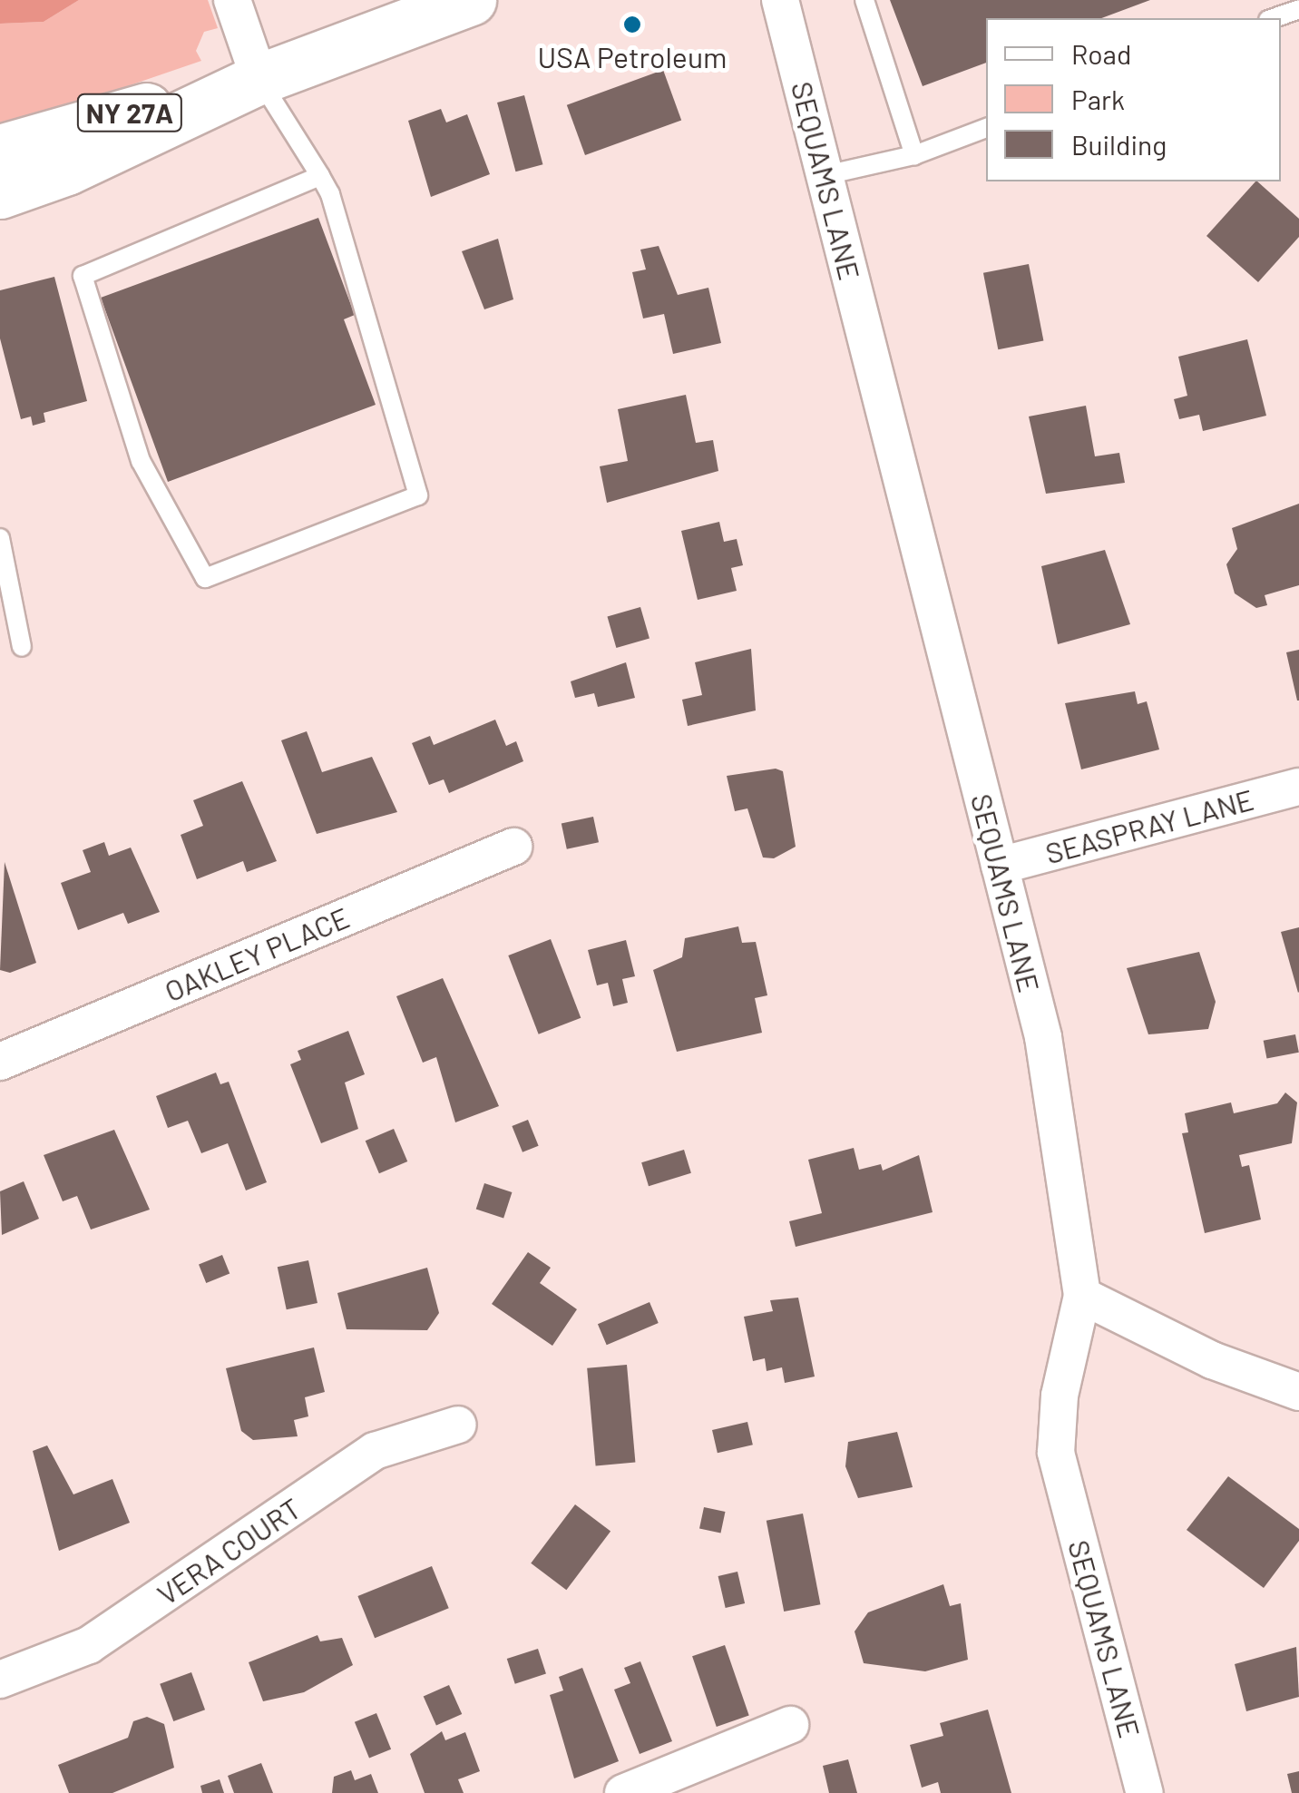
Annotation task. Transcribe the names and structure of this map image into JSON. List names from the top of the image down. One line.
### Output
{"streets":{"main road":["NY 27A"],"street":["SEQUAMS LANE","SEASPRAY LANE","OAKLEY PLACE","VERA COURT"]},"crossings":[["SEQUAMS LANE","SEASPRAY LANE"]],"places":["USA Petroleum"],"legend":["Road","Park","Building"]}
